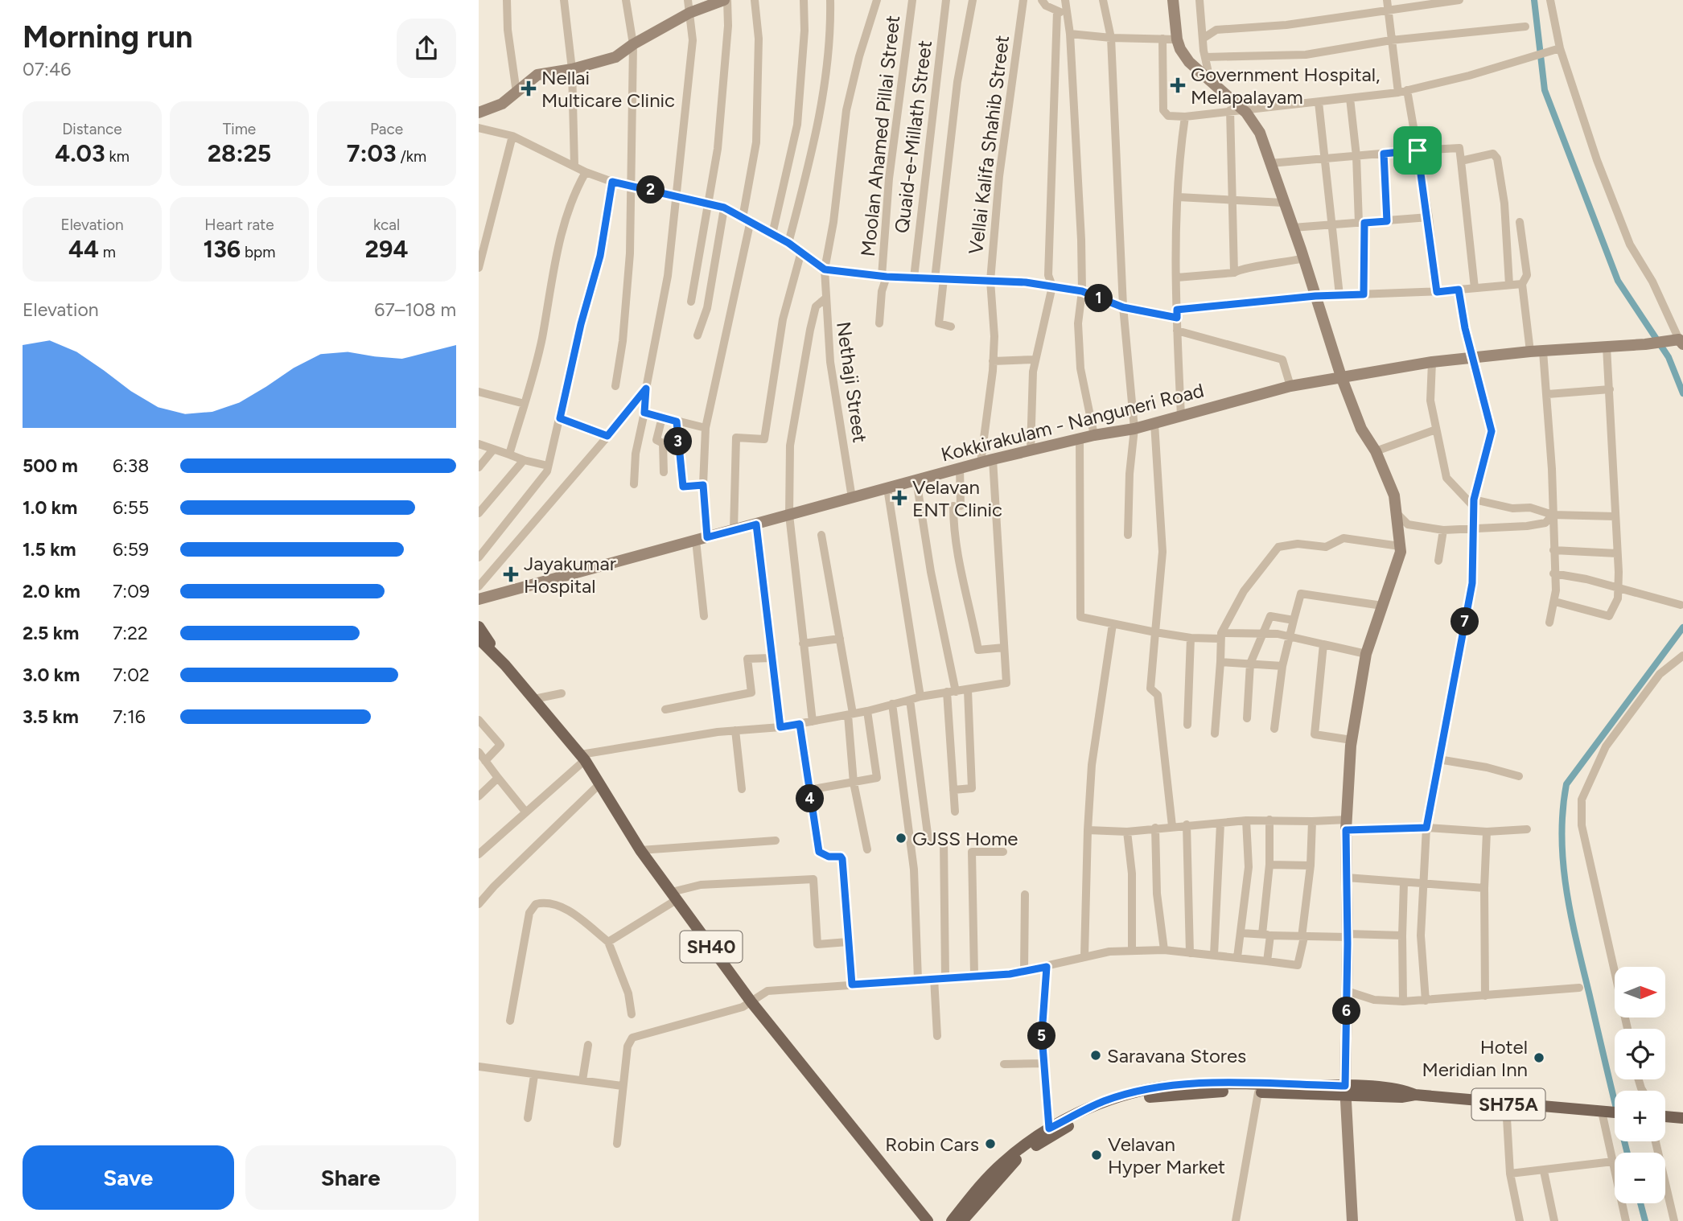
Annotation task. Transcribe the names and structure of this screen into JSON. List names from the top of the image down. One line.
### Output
{"streets":{"main road":["Kokkirakulam - Nanguneri Road","SH40","SH75A"],"street":["Moolan Ahamed Pillai Street","Quaid-e-Millath Street","Vellai Kalifa Shahib Street","Nethaji Street"]},"crossings":[["Vellai Kalifa Shahib Street","Kokkirakulam - Nanguneri Road"],["Nethaji Street","Kokkirakulam - Nanguneri Road"]],"places":{"health":["Government Hospital, Melapalayam","Nellai Multicare Clinic","Velavan ENT Clinic","Jayakumar Hospital"],"other":["GJSS Home","Saravana Stores","Hotel Meridian Inn","Robin Cars","Velavan Hyper Market"]},"north":"right","page":{"heading":["Morning run","07:46"],"stats":[["Distance","4.03 km"],["Time","28:25"],["Pace","7:03 /km"],["Elevation","44 m"],["Heart rate","136 bpm"],["kcal","294"]],"pins":["2","1","3","7","4","6","5"],"chart":["Elevation","67–108 m"],"list":[{"name":"500 m","note":"6:38"},{"name":"1.0 km","note":"6:55"},{"name":"1.5 km","note":"6:59"},{"name":"2.0 km","note":"7:09"},{"name":"2.5 km","note":"7:22"},{"name":"3.0 km","note":"7:02"},{"name":"3.5 km","note":"7:16"}],"map_buttons":["+","−"],"buttons":["Save","Share"]}}
